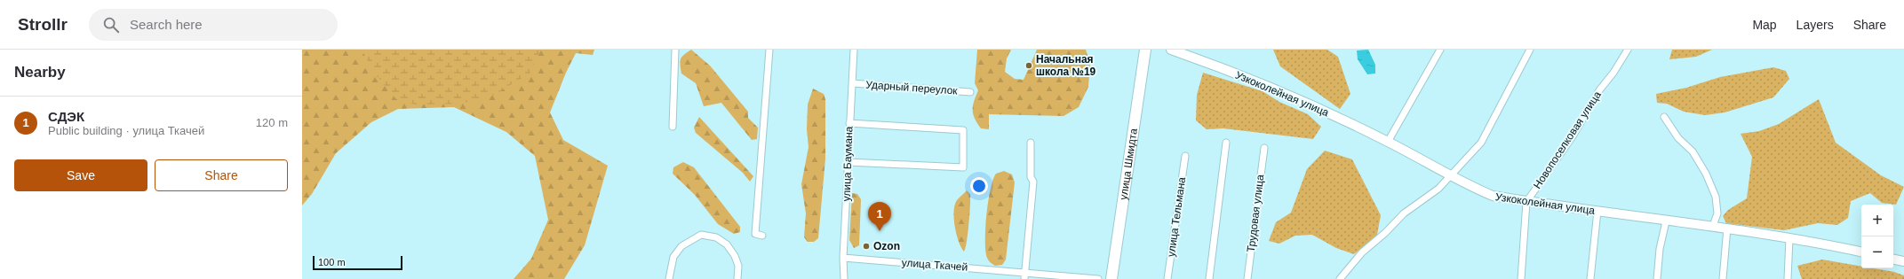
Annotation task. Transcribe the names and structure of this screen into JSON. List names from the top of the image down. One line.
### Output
{"streets":{"main road":["улица Шмидта"],"street":["Ударный переулок","Узкоколейная улица","Новопоселковая улица","улица Баумана","Трудовая улица","улица Тельмана","улица Ткачей"]},"crossings":[["Ударный переулок","улица Баумана"],["Узкоколейная улица","Новопоселковая улица"],["улица Баумана","улица Ткачей"]],"places":["Начальная школа №19","Ozon"],"scale_bar":"100 m","page":{"header":"Strollr","search":"Search here","nav":["Map","Layers","Share"],"heading":"Nearby","list":[{"mark":"1","name":"СДЭК","note":"Public building · улица Ткачей","value":"120 m"}],"buttons":["Save","Share"],"pins":"1","map_buttons":["+","−"],"scale":"100 m"}}
